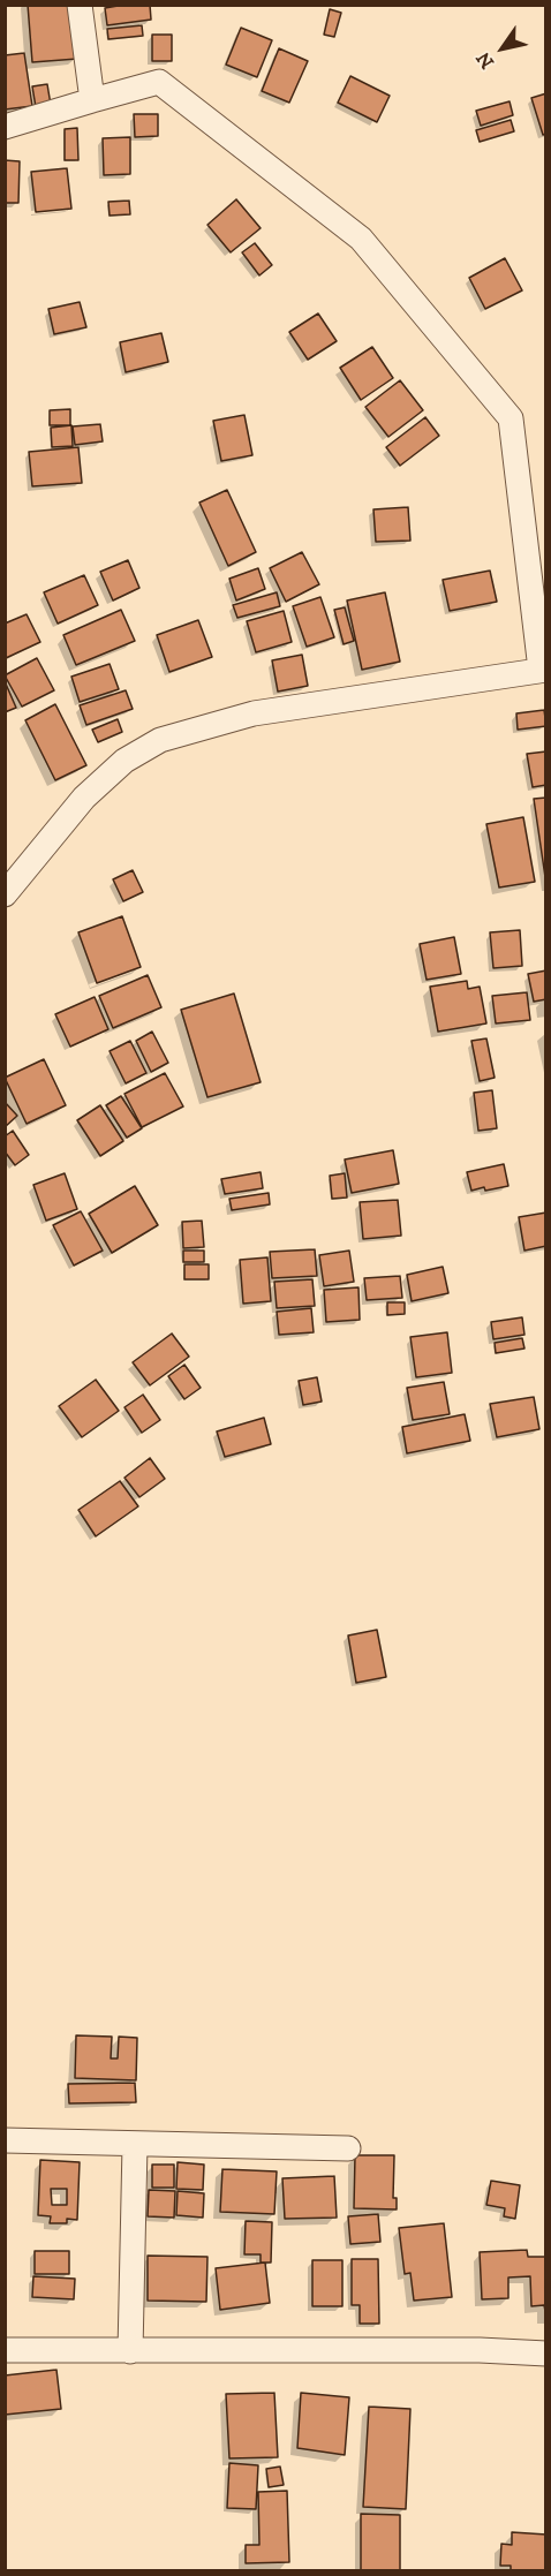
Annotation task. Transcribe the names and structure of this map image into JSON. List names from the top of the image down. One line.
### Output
{"north":"bottom left"}
